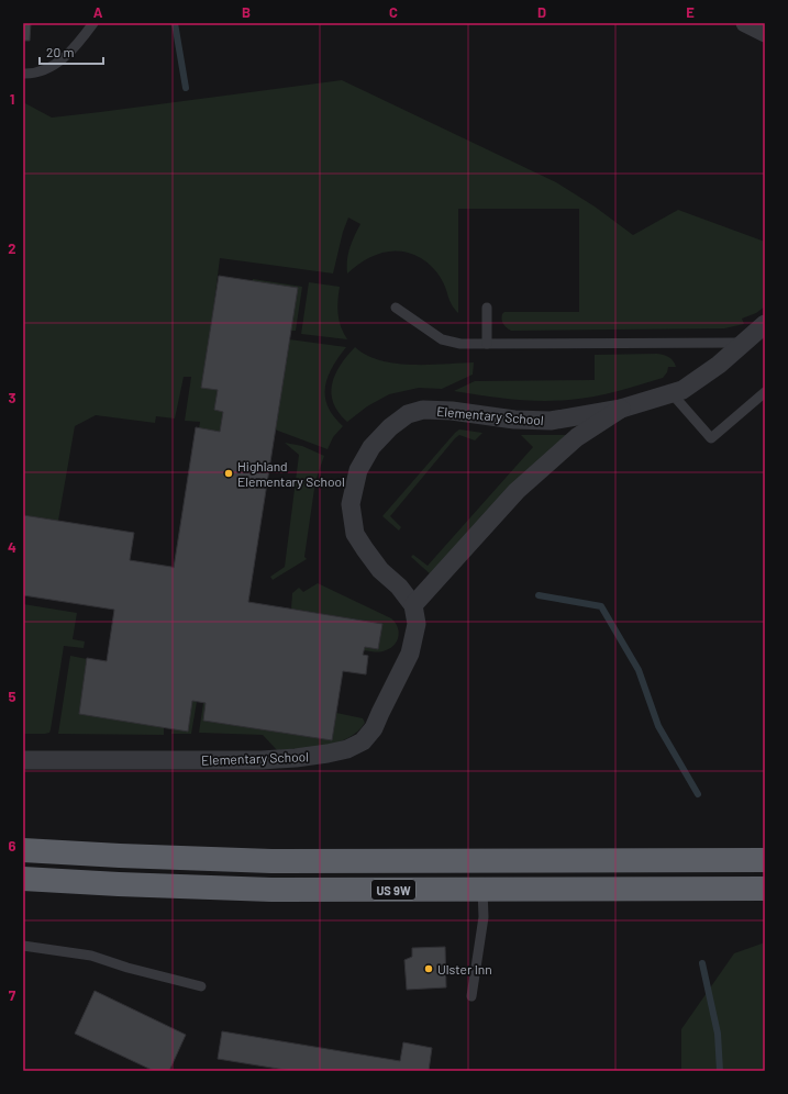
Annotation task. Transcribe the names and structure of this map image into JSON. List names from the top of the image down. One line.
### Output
{"streets":{"highway":["US 9W"],"street":["Elementary School"]},"places":["Highland Elementary School","Ulster Inn"],"scale_bar":"20 m","grid":{"columns":["A","B","C","D","E"],"rows":["1","2","3","4","5","6","7"]}}
